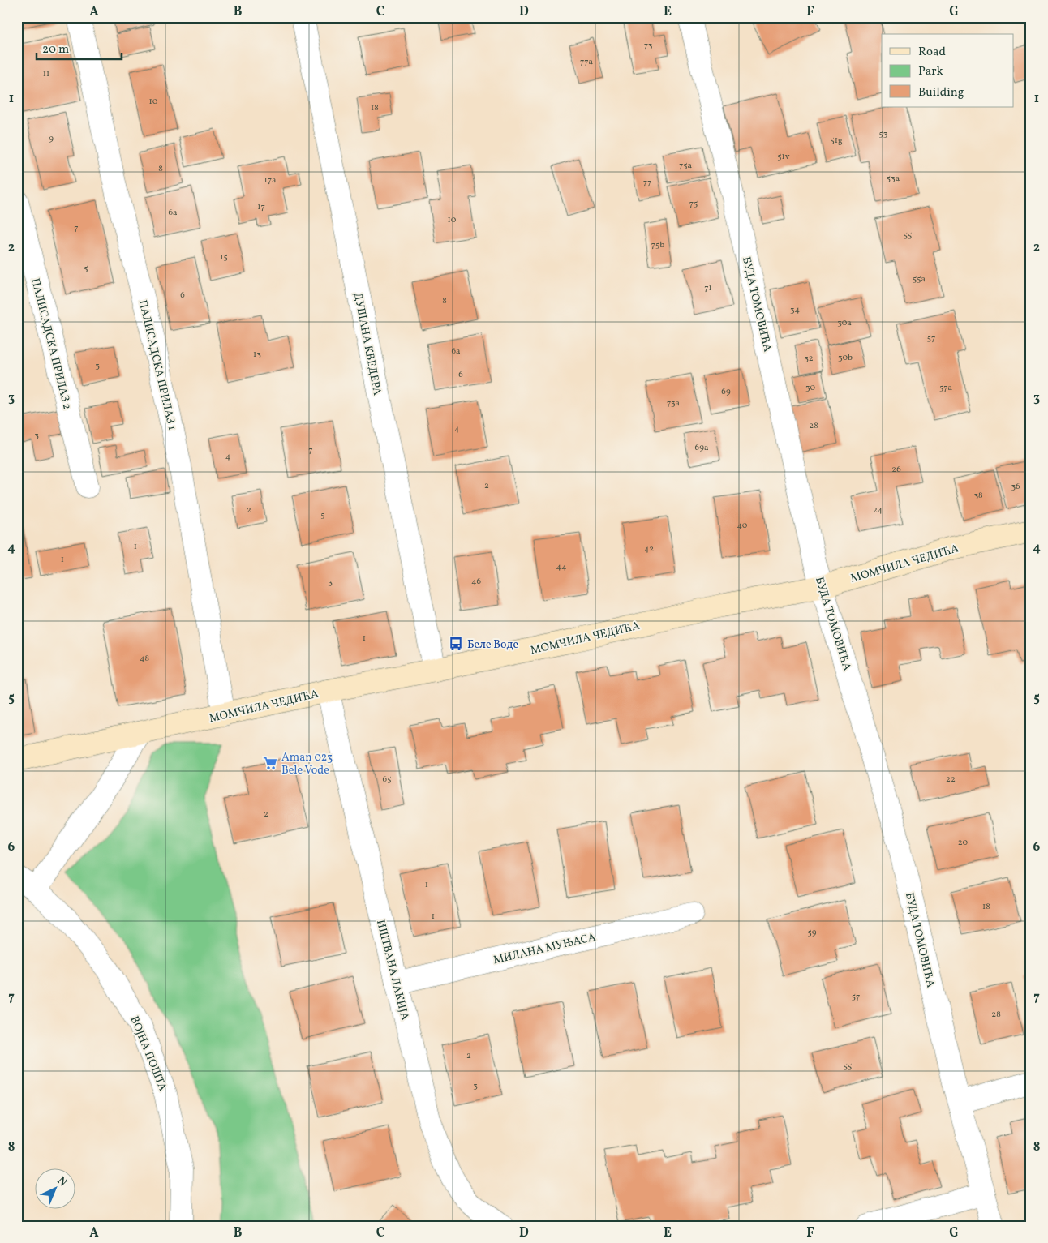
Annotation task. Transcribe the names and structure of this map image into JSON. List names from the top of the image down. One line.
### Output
{"streets":{"street":["БУДА ТОМОВИЋА","ПАЛИСАДСКА ПРИЛАЗ 2","ДУШАНА КВЕДЕРА","ПАЛИСАДСКА ПРИЛАЗ 1","МОМЧИЛА ЧЕДИЋА","МИЛАНА МУЊАСА","ИШТВАНА ЛАКИЈА","ВОЈНА ПОШТА"]},"crossings":[["БУДА ТОМОВИЋА","МОМЧИЛА ЧЕДИЋА"],["ДУШАНА КВЕДЕРА","МОМЧИЛА ЧЕДИЋА"],["ПАЛИСАДСКА ПРИЛАЗ 1","МОМЧИЛА ЧЕДИЋА"],["МОМЧИЛА ЧЕДИЋА","ИШТВАНА ЛАКИЈА"],["МИЛАНА МУЊАСА","ИШТВАНА ЛАКИЈА"]],"places":{"bus stop":["Беле Воде"],"supermarket":["Aman 023 Bele Vode"]},"house_numbers":["73","77a","11","10","18","53","9","51g","51v","75a","8","53a","17a","77","75","17","6a","10","7","55","75b","15","5","55a","71","6","8","34","30a","57","6a","13","30b","32","3","6","30","57a","69","73a","28","4","3","69a","7","4","26","2","36","38","2","24","5","40","1","42","1","44","46","3","1","48","65","22","2","20","1","18","1","59","57","28","2","55","3"],"legend":["Road","Park","Building"],"scale_bar":"20 m","north":"top right","grid":{"columns":["A","B","C","D","E","F","G"],"rows":["1","2","3","4","5","6","7","8"]}}
